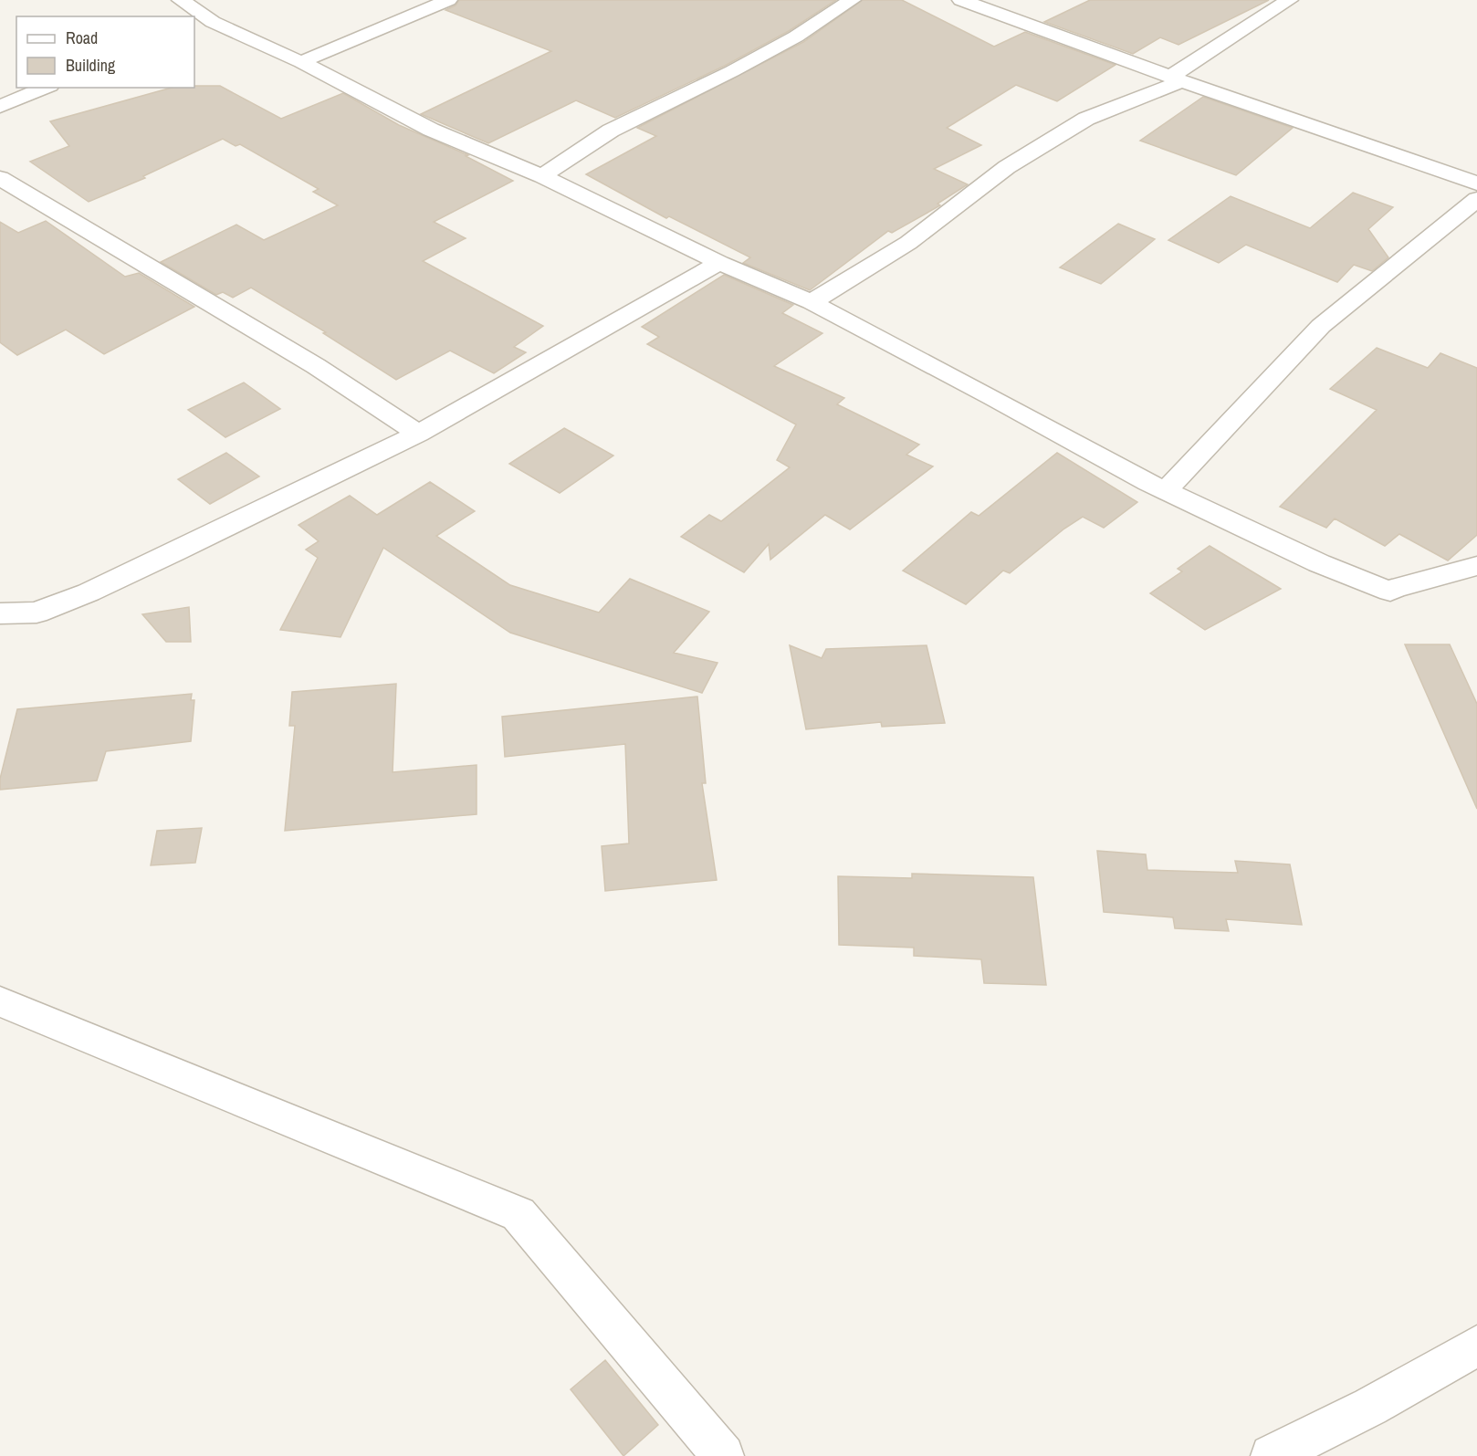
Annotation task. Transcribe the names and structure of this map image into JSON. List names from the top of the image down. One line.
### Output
{"legend":["Road","Building"]}
